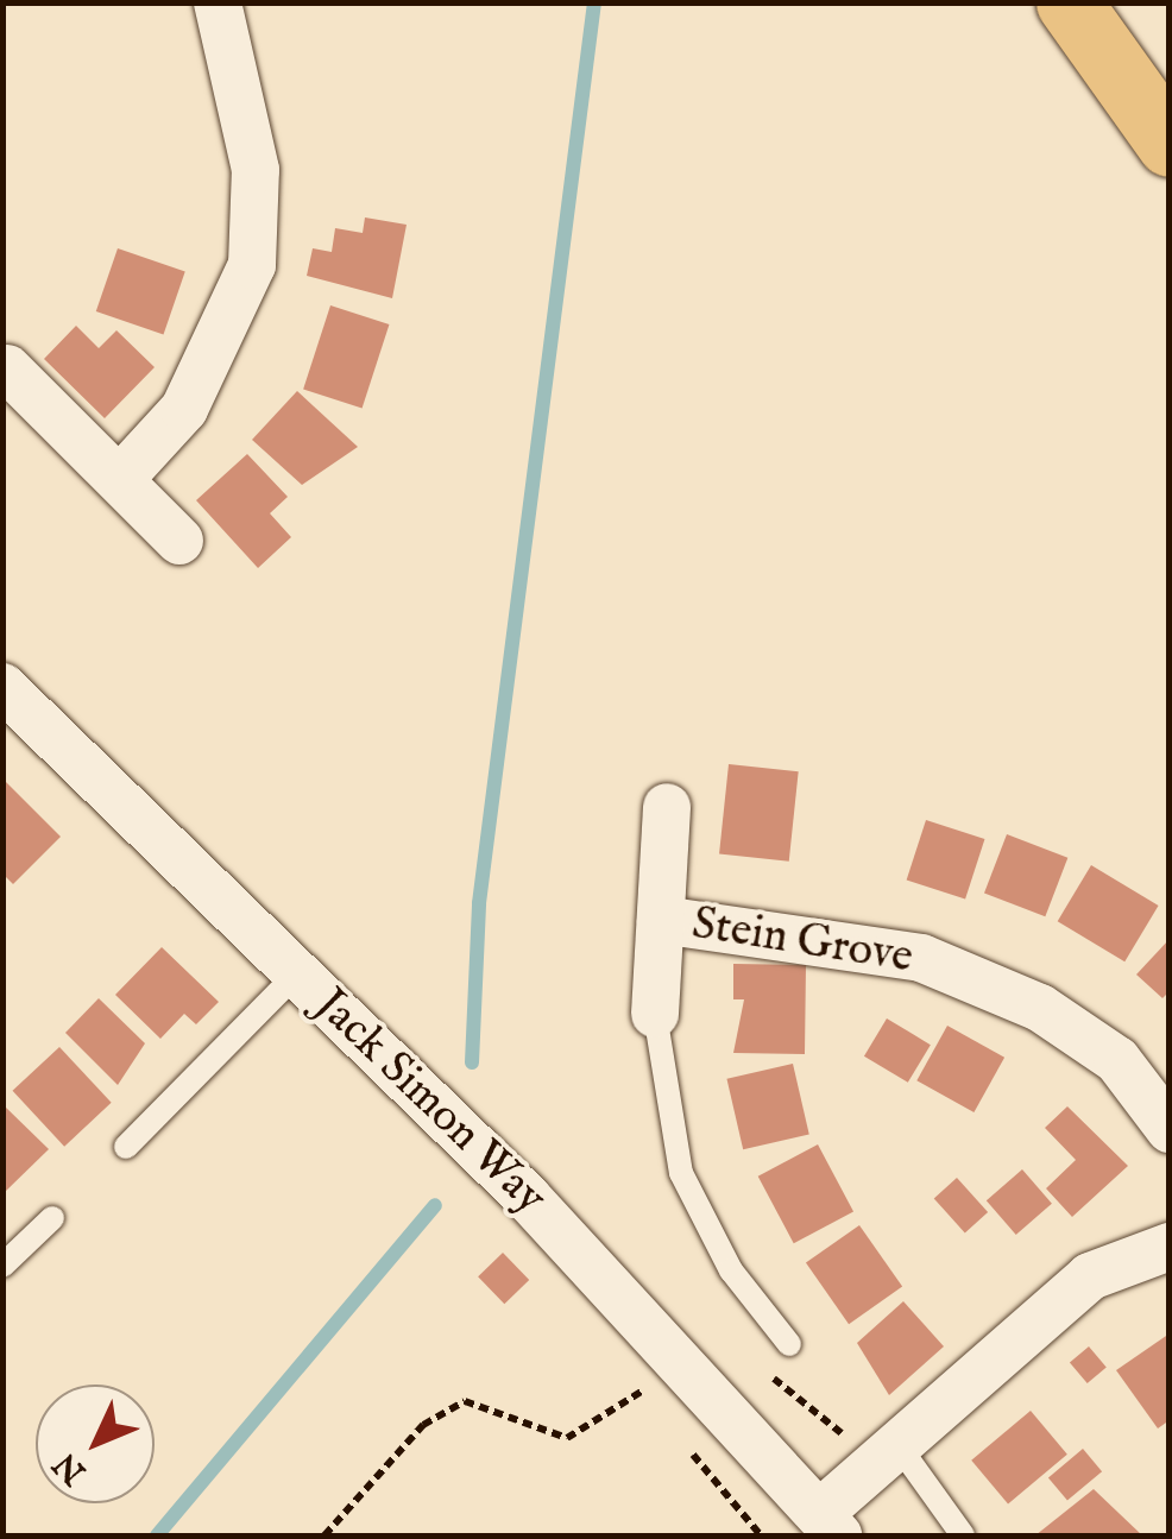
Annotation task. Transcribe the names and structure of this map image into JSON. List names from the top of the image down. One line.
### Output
{"streets":{"street":["Stein Grove","Jack Simon Way"]},"north":"bottom left"}
